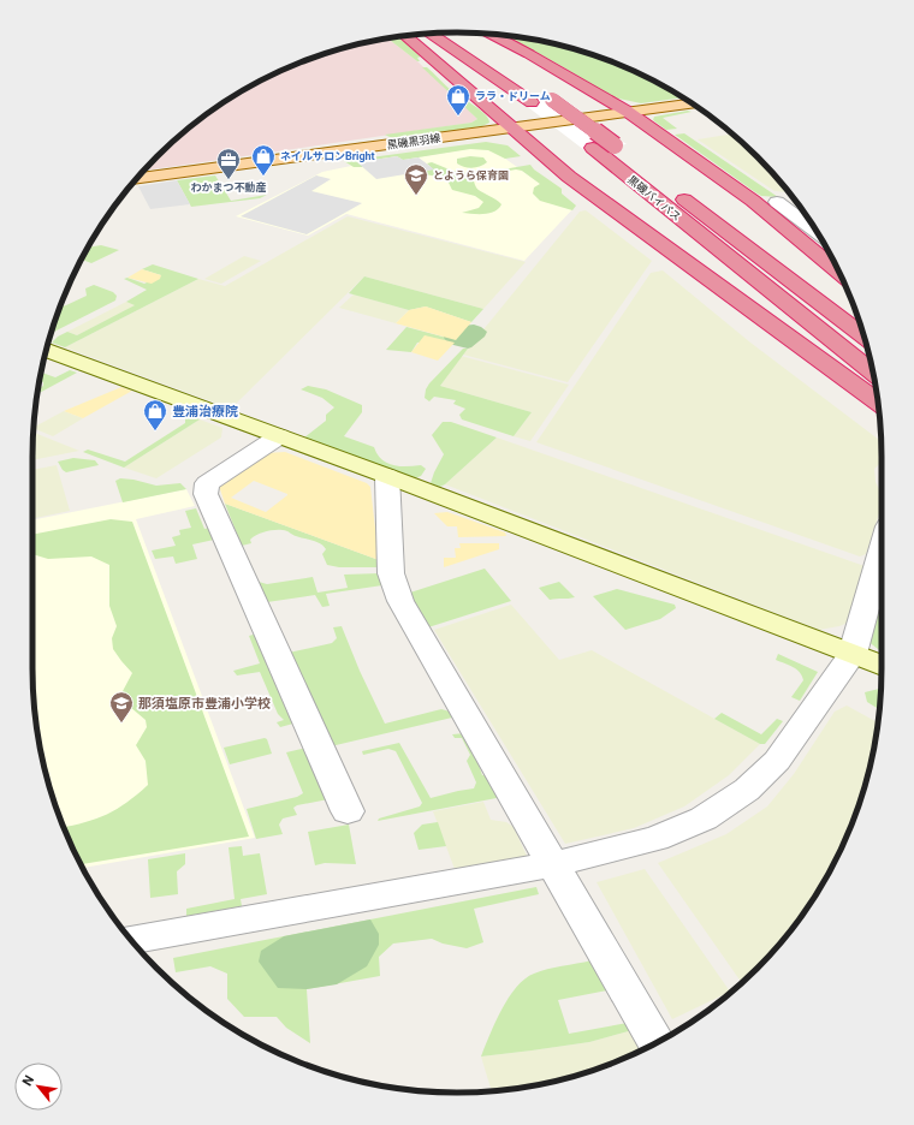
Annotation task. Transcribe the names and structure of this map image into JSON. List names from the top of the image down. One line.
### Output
{"streets":{"highway":["黒磯バイパス"],"main road":["黒磯黒羽線"]},"places":{"shop":["ララ・ドリーム","ネイルサロンBright","豊浦治療院"],"office":["わかまつ不動産"],"school or university":["とようら保育園","那須塩原市豊浦小学校"]},"north":"top left"}
